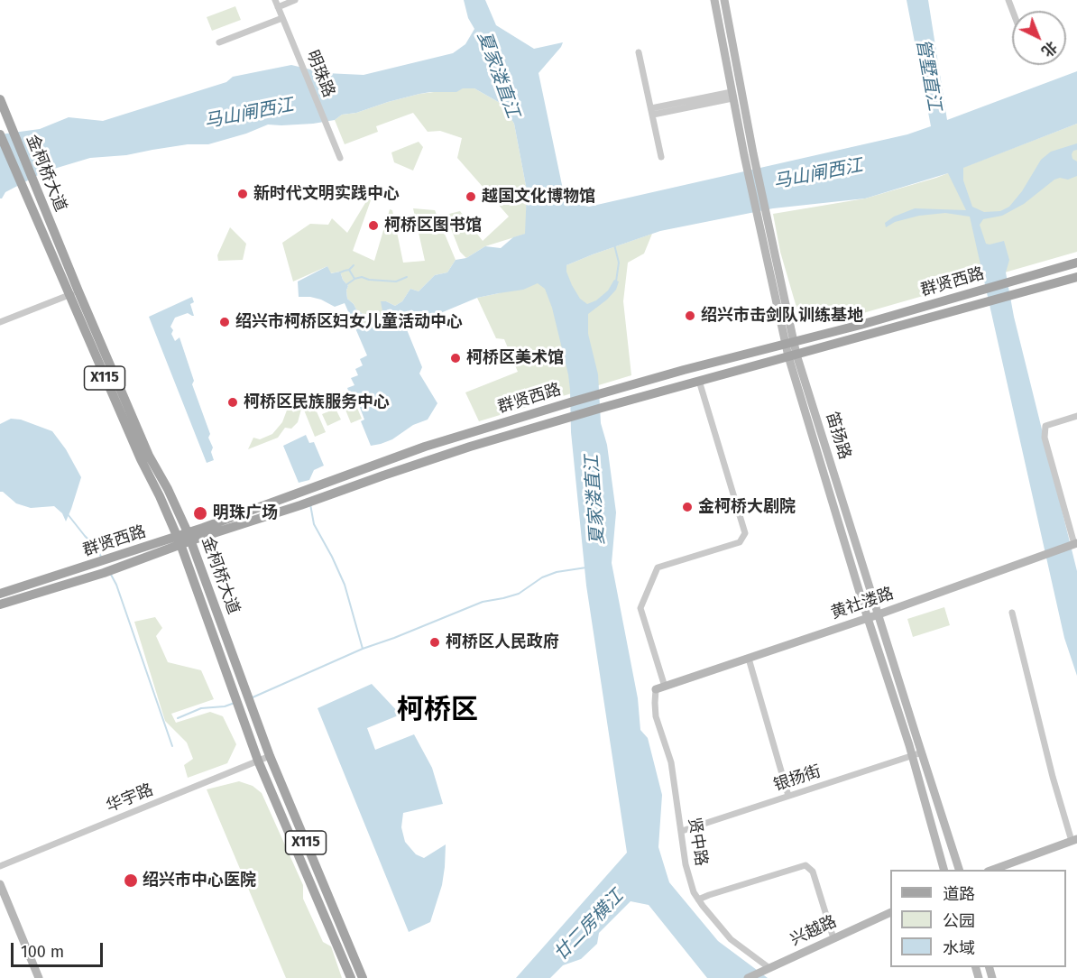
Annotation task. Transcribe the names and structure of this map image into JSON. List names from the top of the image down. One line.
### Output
{"streets":{"main road":["金柯桥大道","群贤西路","X115"],"street":["明珠路","笛扬路","黄社溇路","银扬街","华宇路","贤中路","兴越路"]},"crossings":[["金柯桥大道","群贤西路"],["金柯桥大道","华宇路"],["群贤西路","笛扬路"],["群贤西路","贤中路"],["笛扬路","黄社溇路"],["笛扬路","银扬街"],["黄社溇路","贤中路"],["银扬街","贤中路"],["贤中路","兴越路"]],"districts":["柯桥区"],"water":["夏家溇直江","管墅直江","马山闸西江","廿二房横江"],"places":["新时代文明实践中心","越国文化博物馆","柯桥区图书馆","绍兴市击剑队训练基地","绍兴市柯桥区妇女儿童活动中心","柯桥区美术馆","柯桥区民族服务中心","金柯桥大剧院","明珠广场","柯桥区人民政府","绍兴市中心医院"],"legend":["道路","公园","水域"],"scale_bar":"100 m","north":"bottom right"}
